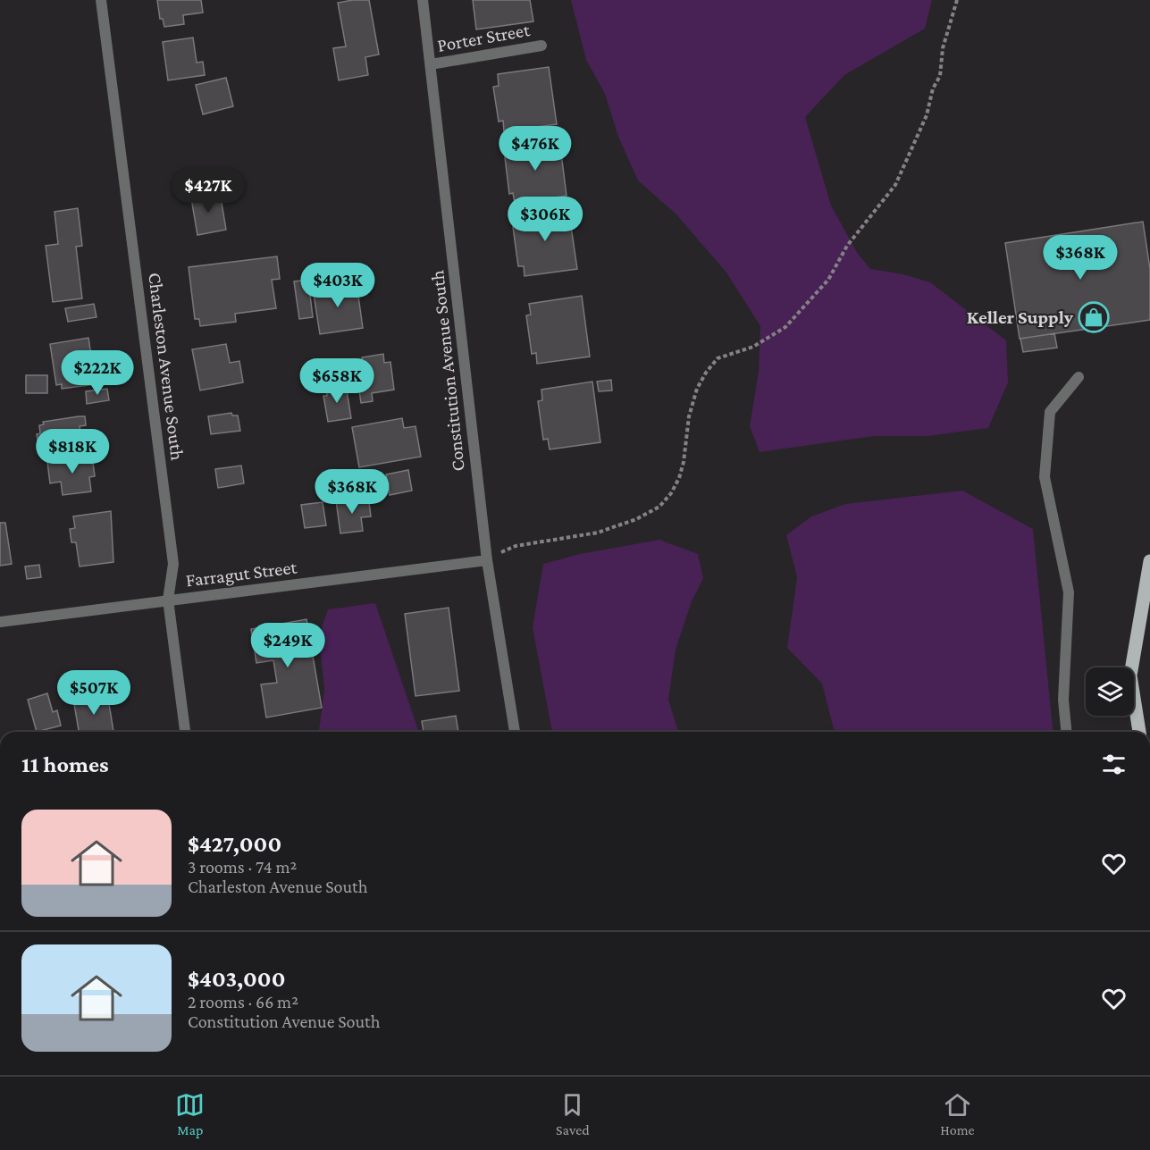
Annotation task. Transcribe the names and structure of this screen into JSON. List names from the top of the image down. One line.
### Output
{"streets":{"street":["Porter Street","Charleston Avenue South","Constitution Avenue South","Farragut Street"]},"crossings":[["Porter Street","Constitution Avenue South"],["Charleston Avenue South","Farragut Street"],["Constitution Avenue South","Farragut Street"]],"places":{"shop":["Keller Supply"]},"page":{"price":["$476K","$427K","$306K","$368K","$403K","$222K","$658K","$818K","$368K","$249K","$507K"],"heading":"11 homes","list":[{"name":"$427,000","note":"3 rooms · 74 m² · Charleston Avenue South"},{"name":"$403,000","note":"2 rooms · 66 m² · Constitution Avenue South"}],"tabs":["Map","Saved","Home"]}}
